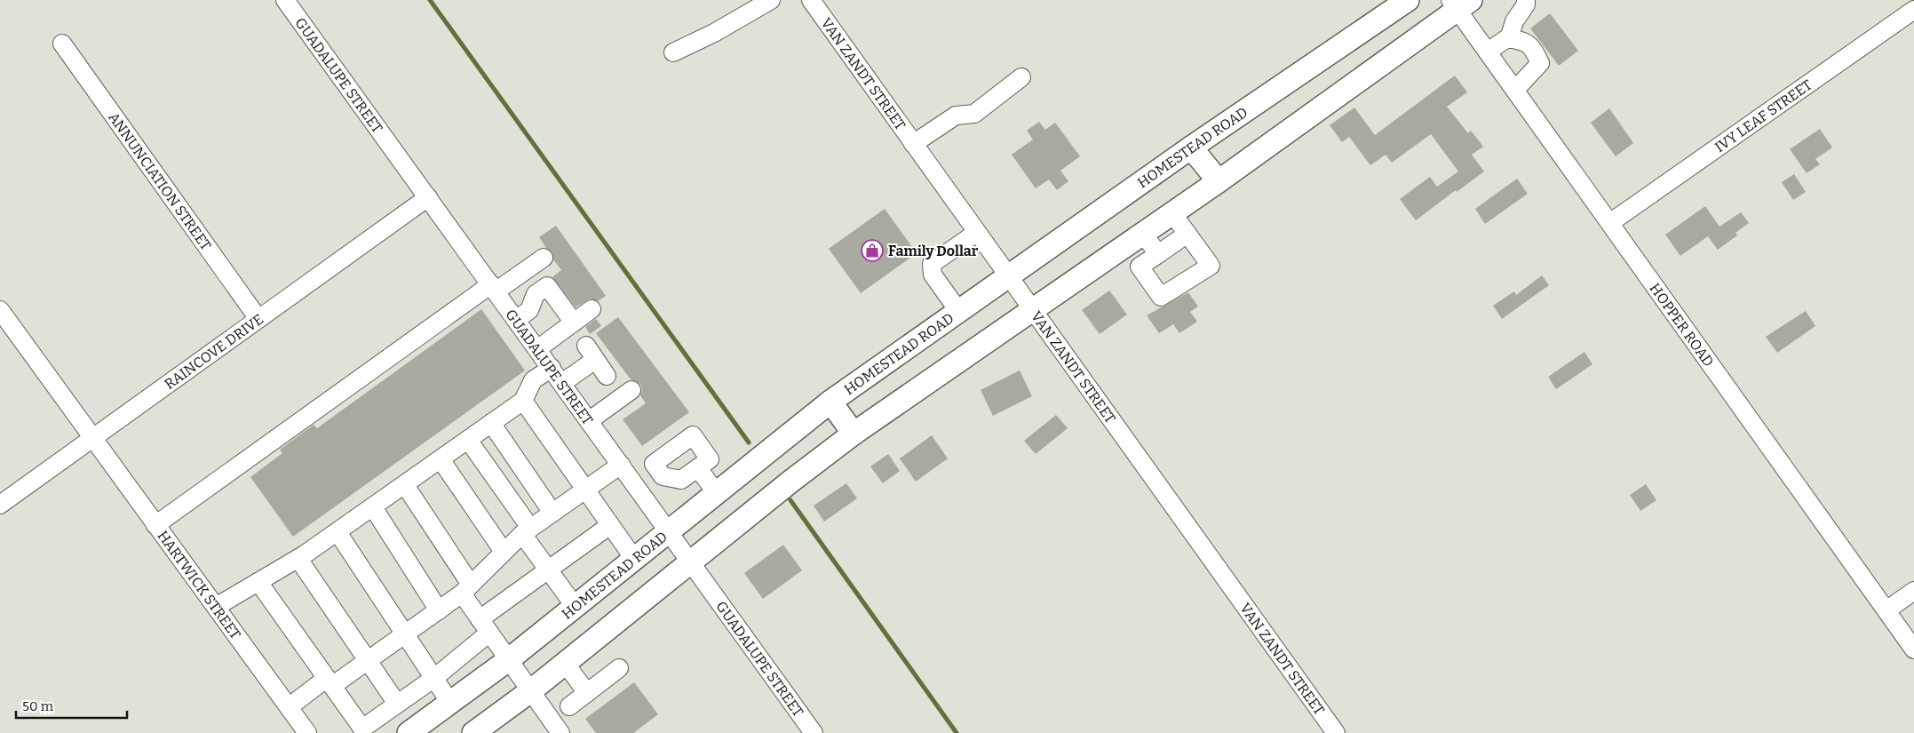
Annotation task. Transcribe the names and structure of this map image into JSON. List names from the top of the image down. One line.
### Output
{"streets":{"main road":["HOMESTEAD ROAD"],"street":["VAN ZANDT STREET","GUADALUPE STREET","IVY LEAF STREET","ANNUNCIATION STREET","HOPPER ROAD","RAINCOVE DRIVE","HARTWICK STREET"]},"crossings":[["VAN ZANDT STREET","HOMESTEAD ROAD"],["GUADALUPE STREET","HOMESTEAD ROAD"],["GUADALUPE STREET","RAINCOVE DRIVE"],["IVY LEAF STREET","HOPPER ROAD"],["ANNUNCIATION STREET","RAINCOVE DRIVE"],["RAINCOVE DRIVE","HARTWICK STREET"]],"places":{"shop":["Family Dollar"]},"scale_bar":"50 m"}
